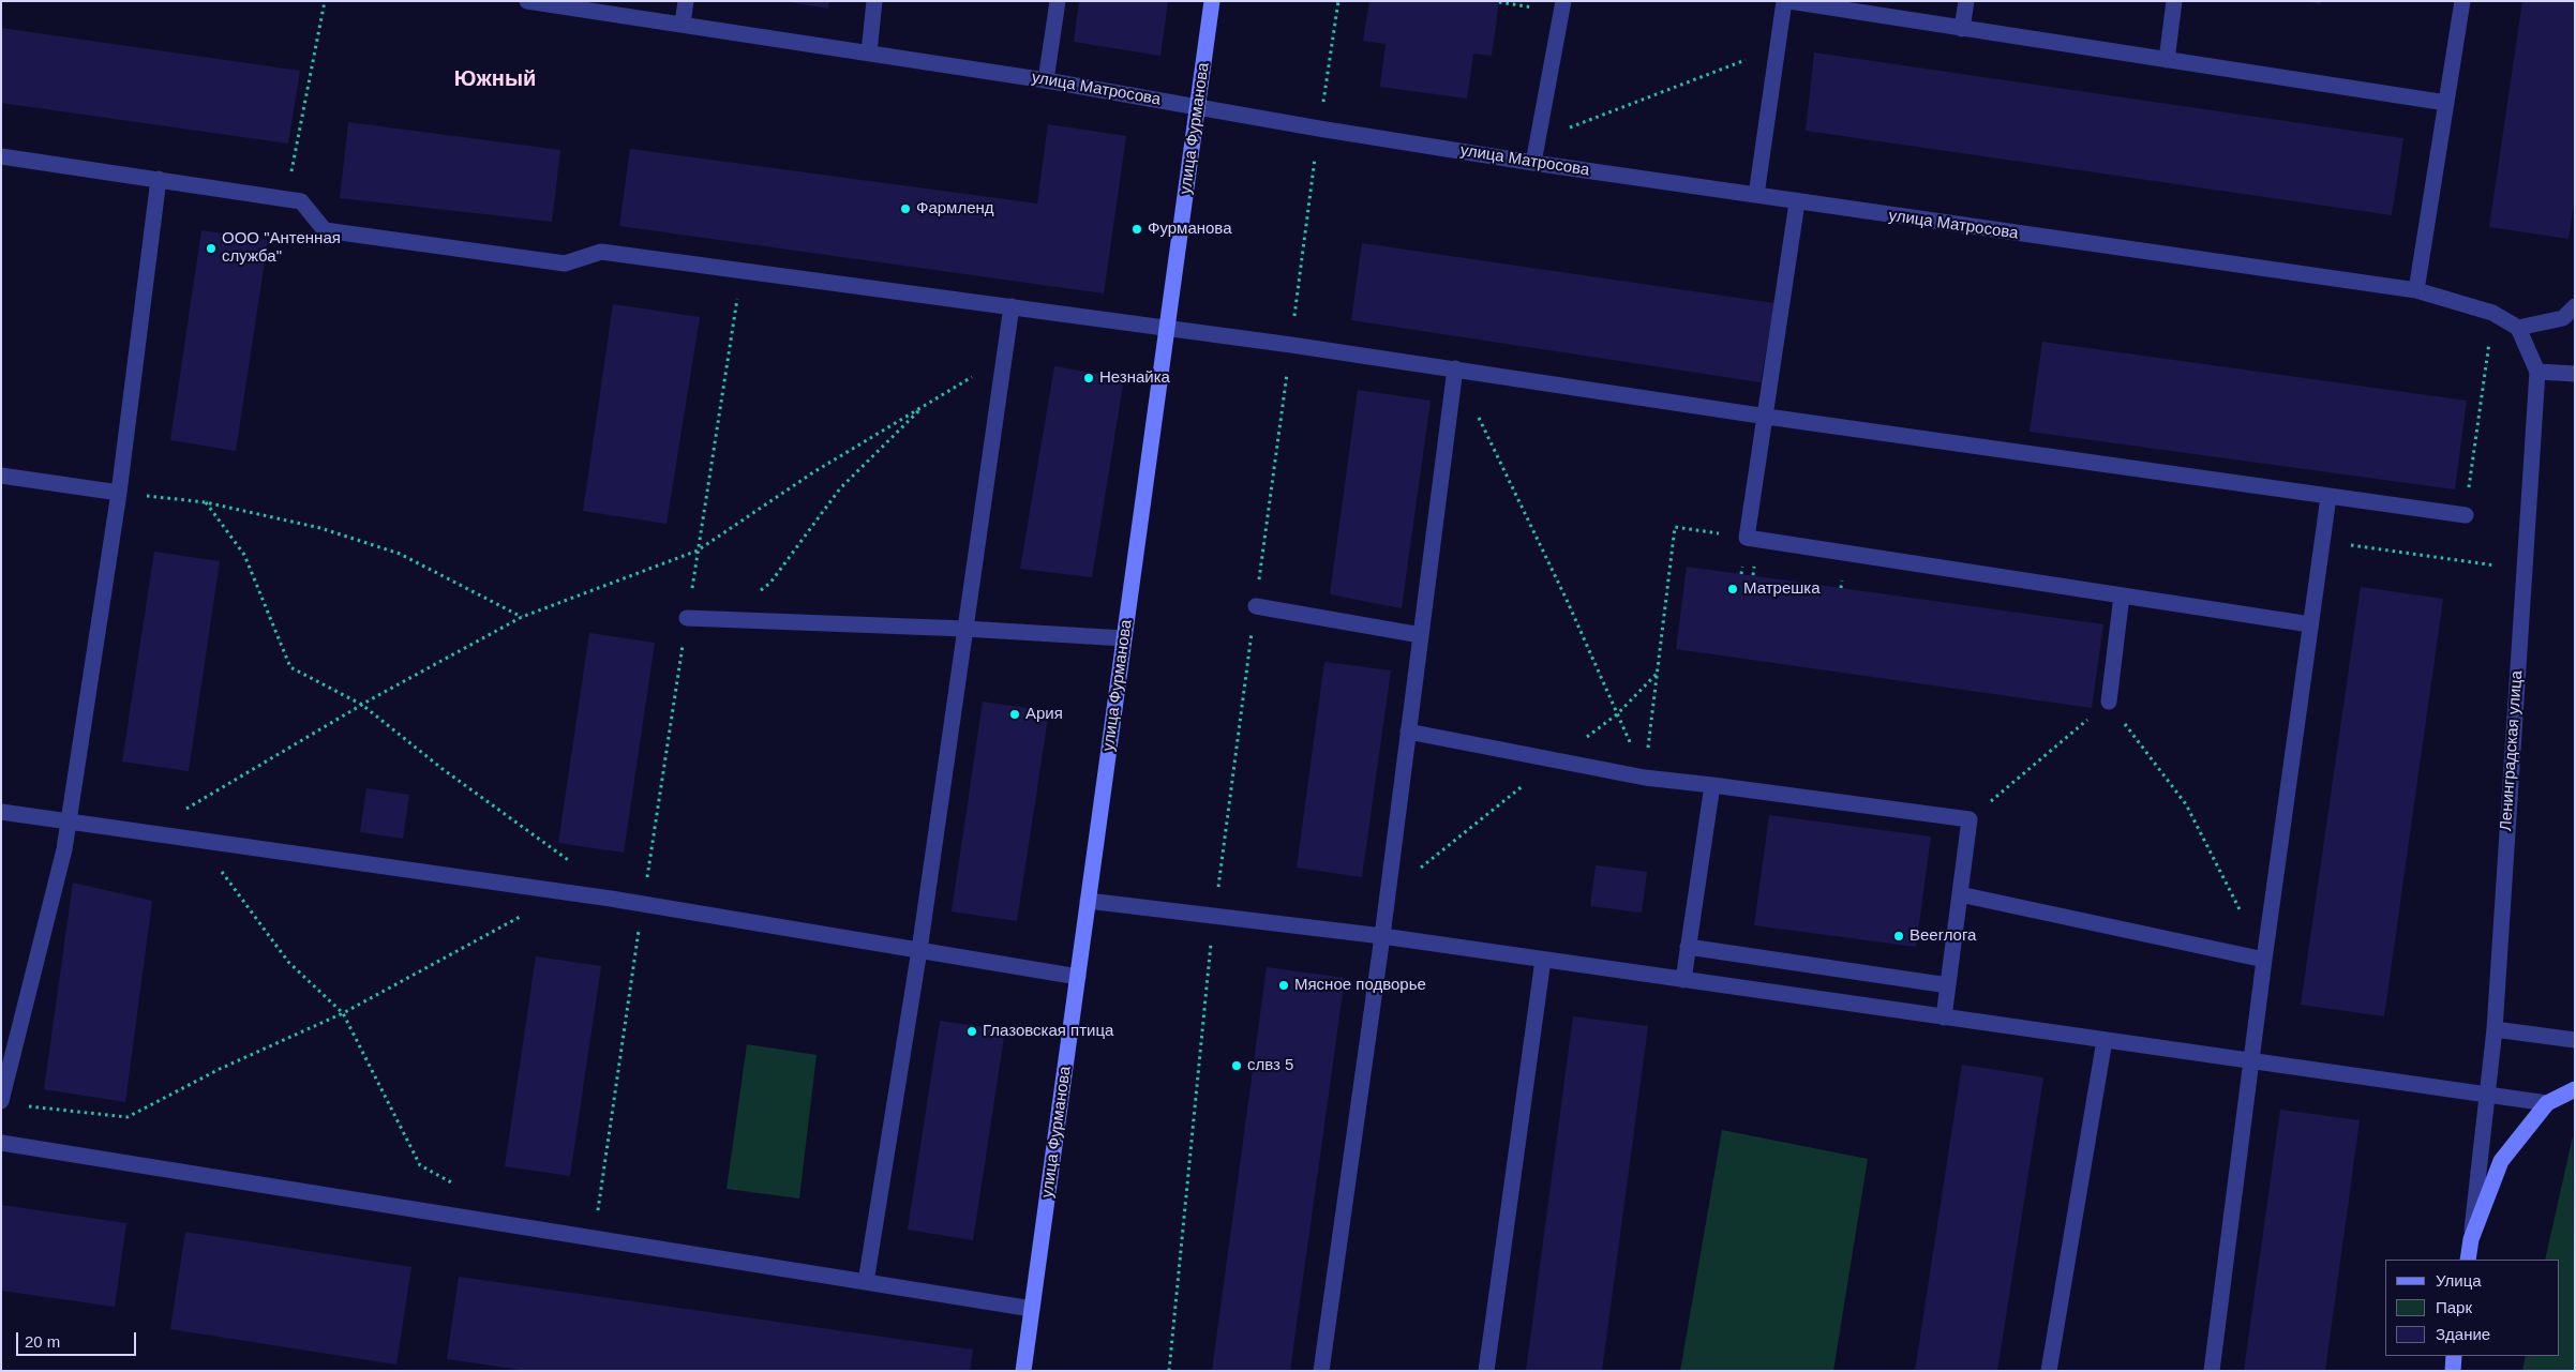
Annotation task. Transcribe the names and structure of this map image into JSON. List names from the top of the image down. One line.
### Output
{"streets":{"main road":["улица Фурманова","Ленинградская улица"],"street":["улица Матросова"]},"crossings":[["улица Матросова","улица Фурманова"],["улица Матросова","Ленинградская улица"]],"districts":["Южный"],"places":["Фармленд","Фурманова","ООО \"Антенная служба\"","Незнайка","Матрешка","Ария","Beerлога","Мясное подворье","Глазовская птица","слвз 5"],"legend":["Улица","Парк","Здание"],"scale_bar":"20 m"}
